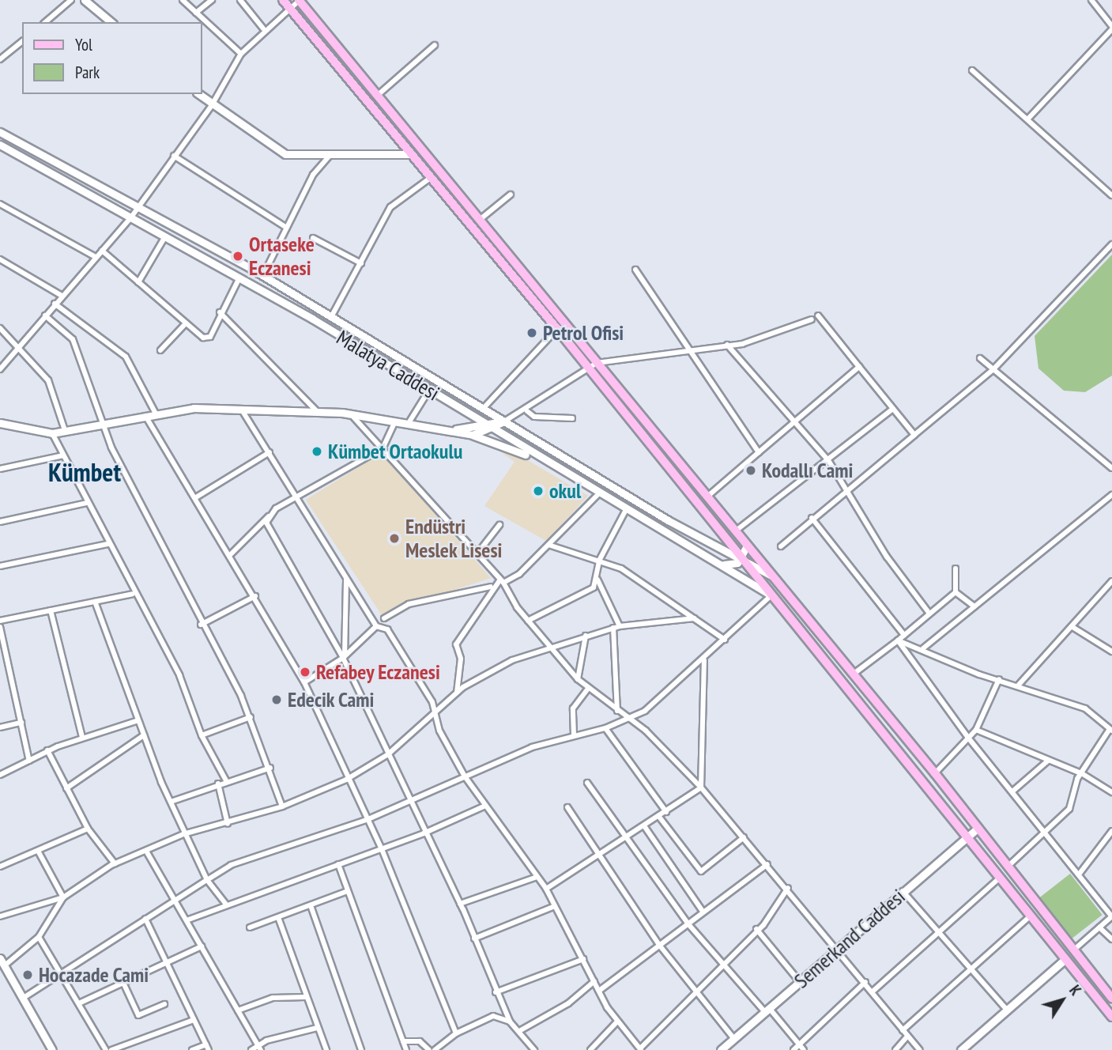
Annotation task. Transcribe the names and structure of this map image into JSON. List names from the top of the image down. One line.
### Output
{"streets":{"street":["Malatya Caddesi","Semerkand Caddesi"]},"districts":["Kümbet"],"places":["Ortaseke Eczanesi","Petrol Ofisi","Kümbet Ortaokulu","Kodallı Cami","okul","Endüstri Meslek Lisesi","Refabey Eczanesi","Edecik Cami","Hocazade Cami"],"legend":["Yol","Park"],"north":"top right"}
